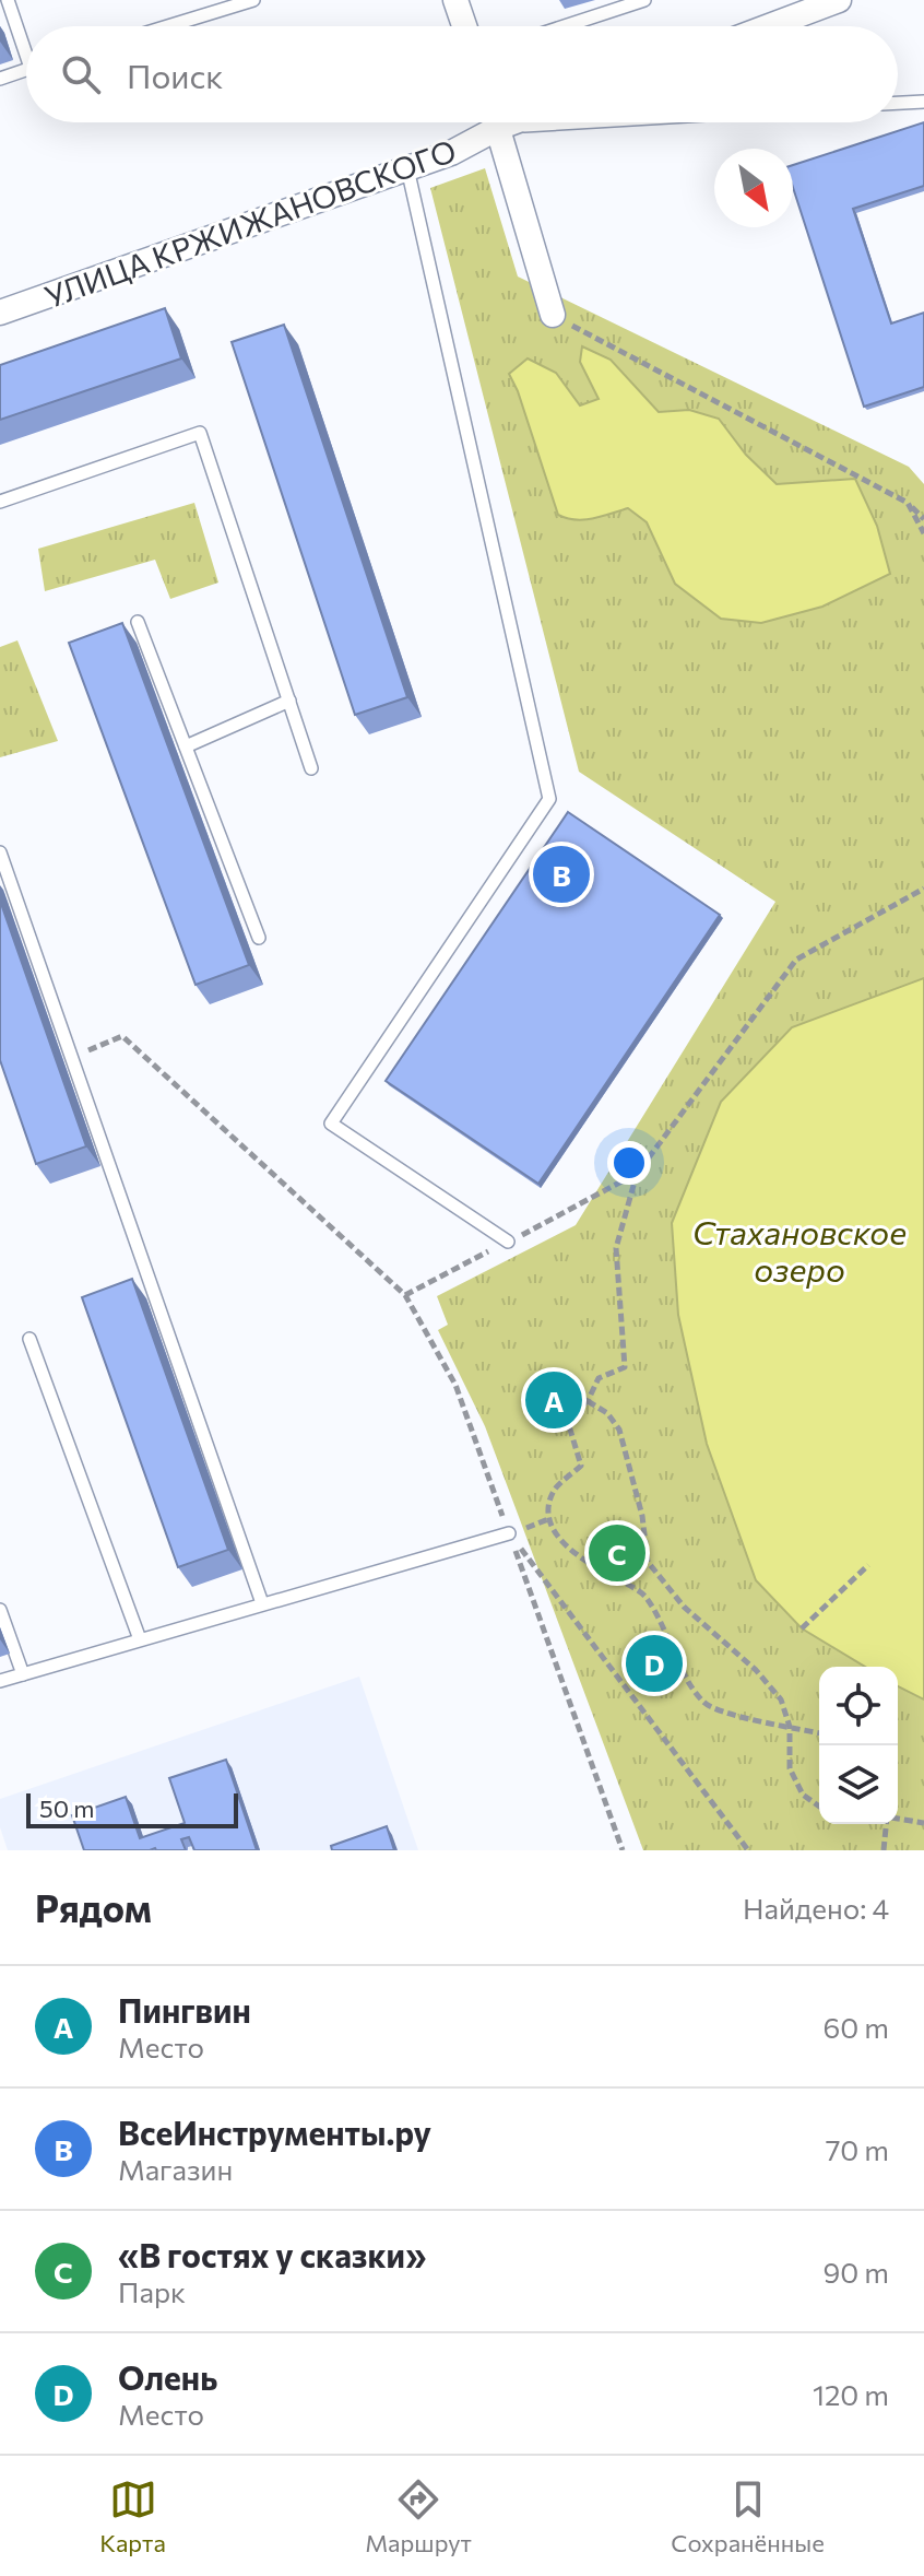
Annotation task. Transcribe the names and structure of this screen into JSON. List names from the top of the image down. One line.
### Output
{"streets":{"street":["УЛИЦА КРЖИЖАНОВСКОГО"]},"water":["Стахановское озеро"],"scale_bar":"50 m","north":"bottom right","page":{"search":"Поиск","pins":["B","A","C","D"],"scale":"50 m","heading":["Рядом","Найдено: 4"],"list":[{"mark":"A","name":"Пингвин","note":"Место","value":"60 m"},{"mark":"B","name":"ВсеИнструменты.ру","note":"Магазин","value":"70 m"},{"mark":"C","name":"«В гостях у сказки»","note":"Парк","value":"90 m"},{"mark":"D","name":"Олень","note":"Место","value":"120 m"}],"nav":["Карта","Маршрут","Сохранённые"]}}
